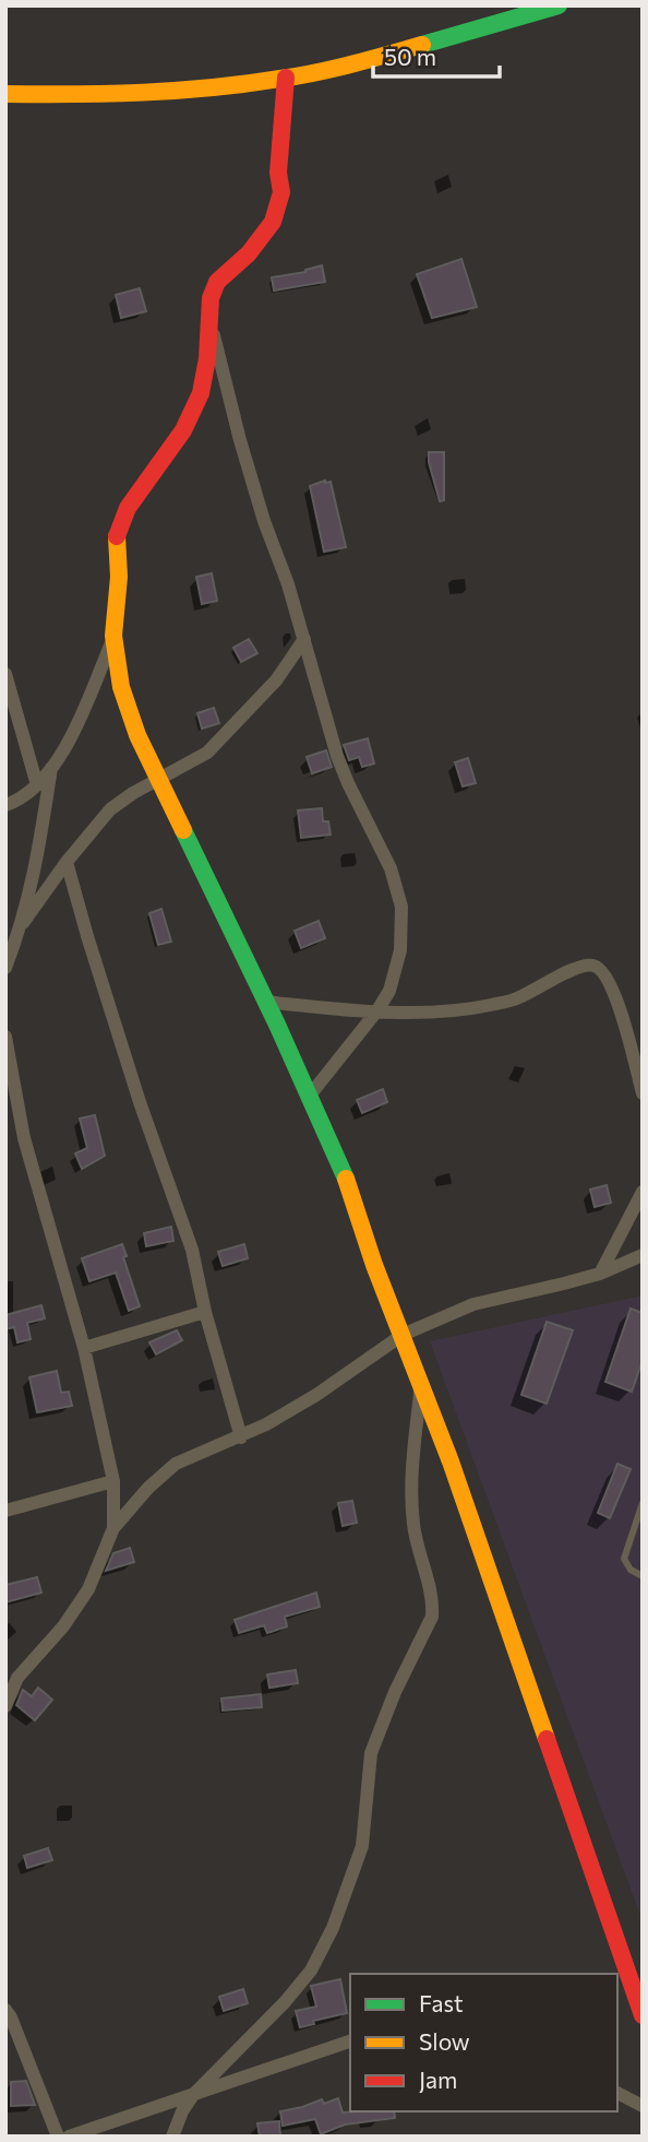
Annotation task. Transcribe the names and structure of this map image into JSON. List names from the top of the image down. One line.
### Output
{"legend":["Fast","Slow","Jam"],"scale_bar":"50 m"}
